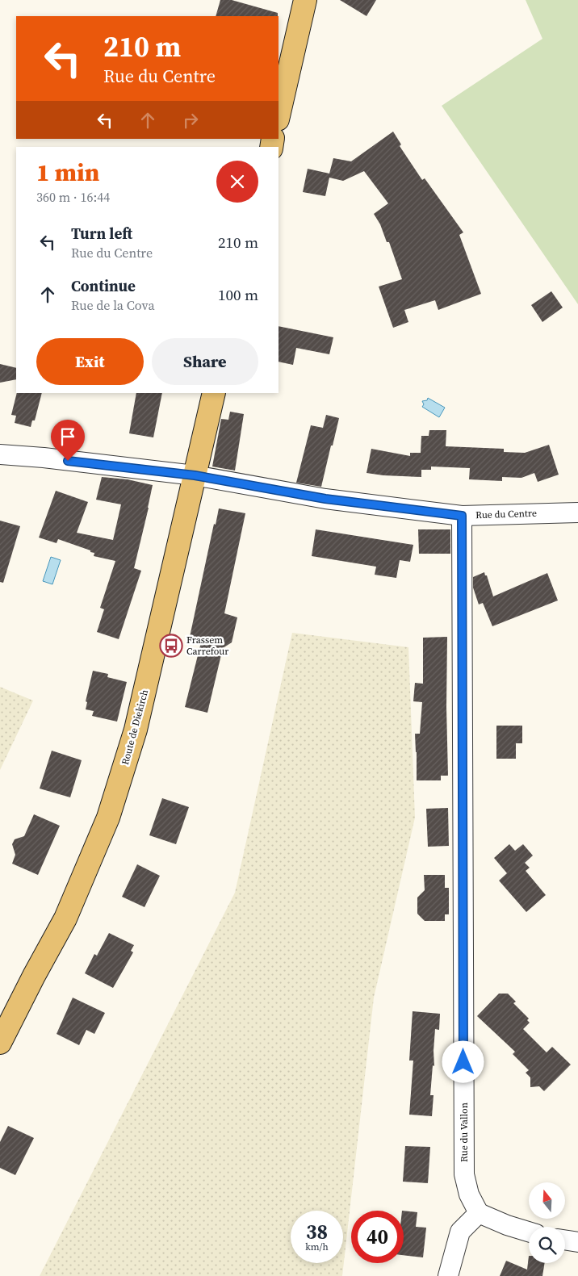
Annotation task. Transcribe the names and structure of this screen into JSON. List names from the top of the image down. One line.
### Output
{"streets":{"main road":["Route de Diekirch"],"street":["Rue du Centre","Rue du Vallon"]},"crossings":[["Rue du Centre","Route de Diekirch"],["Rue du Centre","Rue du Vallon"]],"places":{"bus stop":["Frassem Carrefour"]},"north":"top","page":{"turn":["210 m","Rue du Centre"],"heading":["1 min","360 m · 16:44"],"list":[{"name":"Turn left","note":"Rue du Centre","value":"210 m"},{"name":"Continue","note":"Rue de la Cova","value":"100 m"}],"buttons":["Exit","Share"],"speed":"38 km/h","limit":"40"}}
